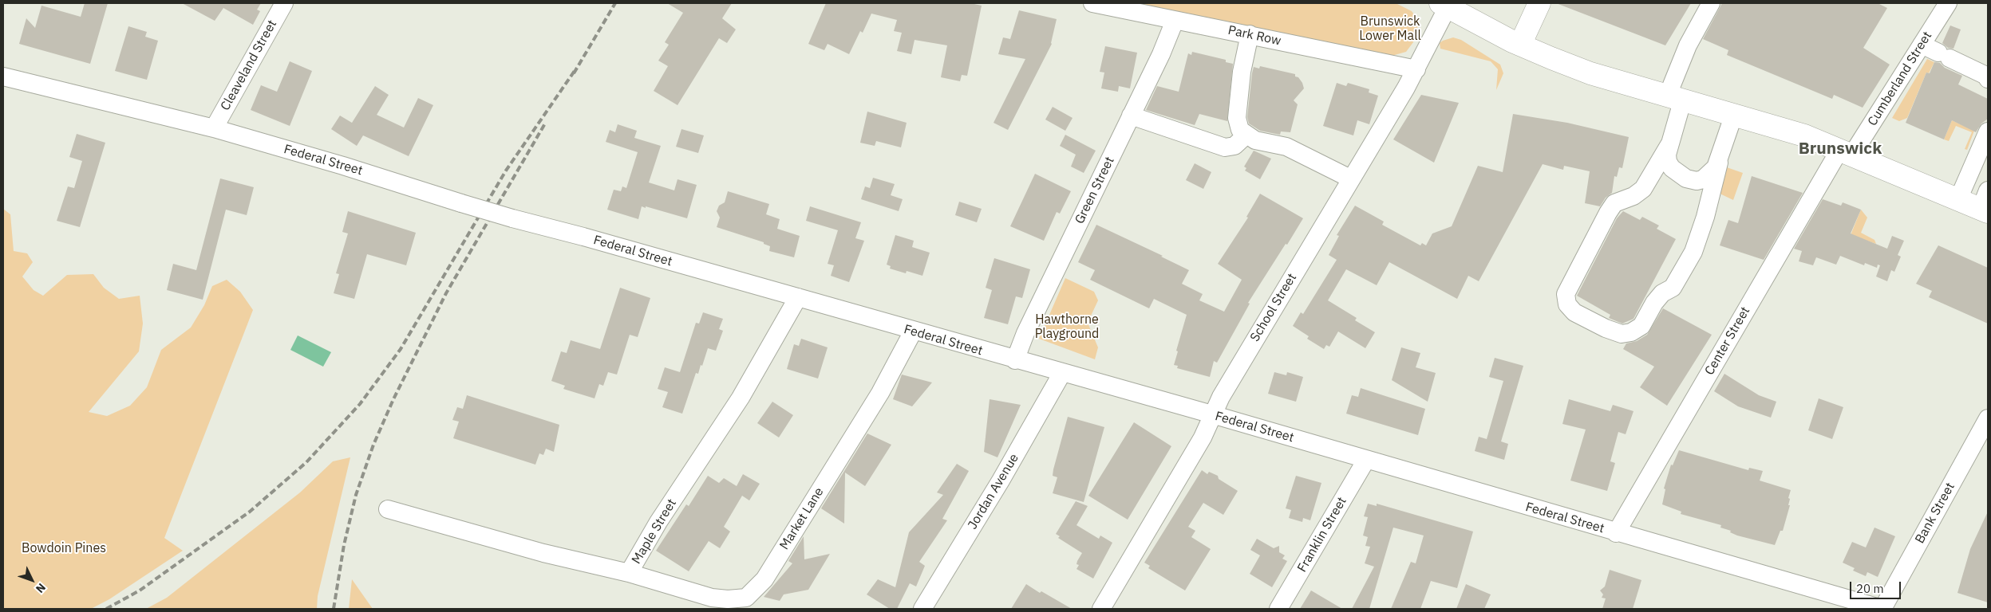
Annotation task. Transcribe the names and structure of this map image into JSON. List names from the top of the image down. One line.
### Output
{"streets":{"street":["Park Row","Cleaveland Street","Cumberland Street","Federal Street","Green Street","School Street","Center Street","Jordan Avenue","Bank Street","Market Lane","Maple Street","Franklin Street"]},"crossings":[["Park Row","Green Street"],["Park Row","School Street"],["Cleaveland Street","Federal Street"],["Cumberland Street","Center Street"],["Federal Street","Green Street"],["Federal Street","School Street"],["Federal Street","Center Street"],["Federal Street","Jordan Avenue"],["Federal Street","Bank Street"],["Federal Street","Market Lane"],["Federal Street","Maple Street"],["Federal Street","Franklin Street"],["Market Lane","Maple Street"]],"districts":["Brunswick"],"parks":["Brunswick Lower Mall","Hawthorne Playground","Bowdoin Pines"],"scale_bar":"20 m","north":"bottom right"}
